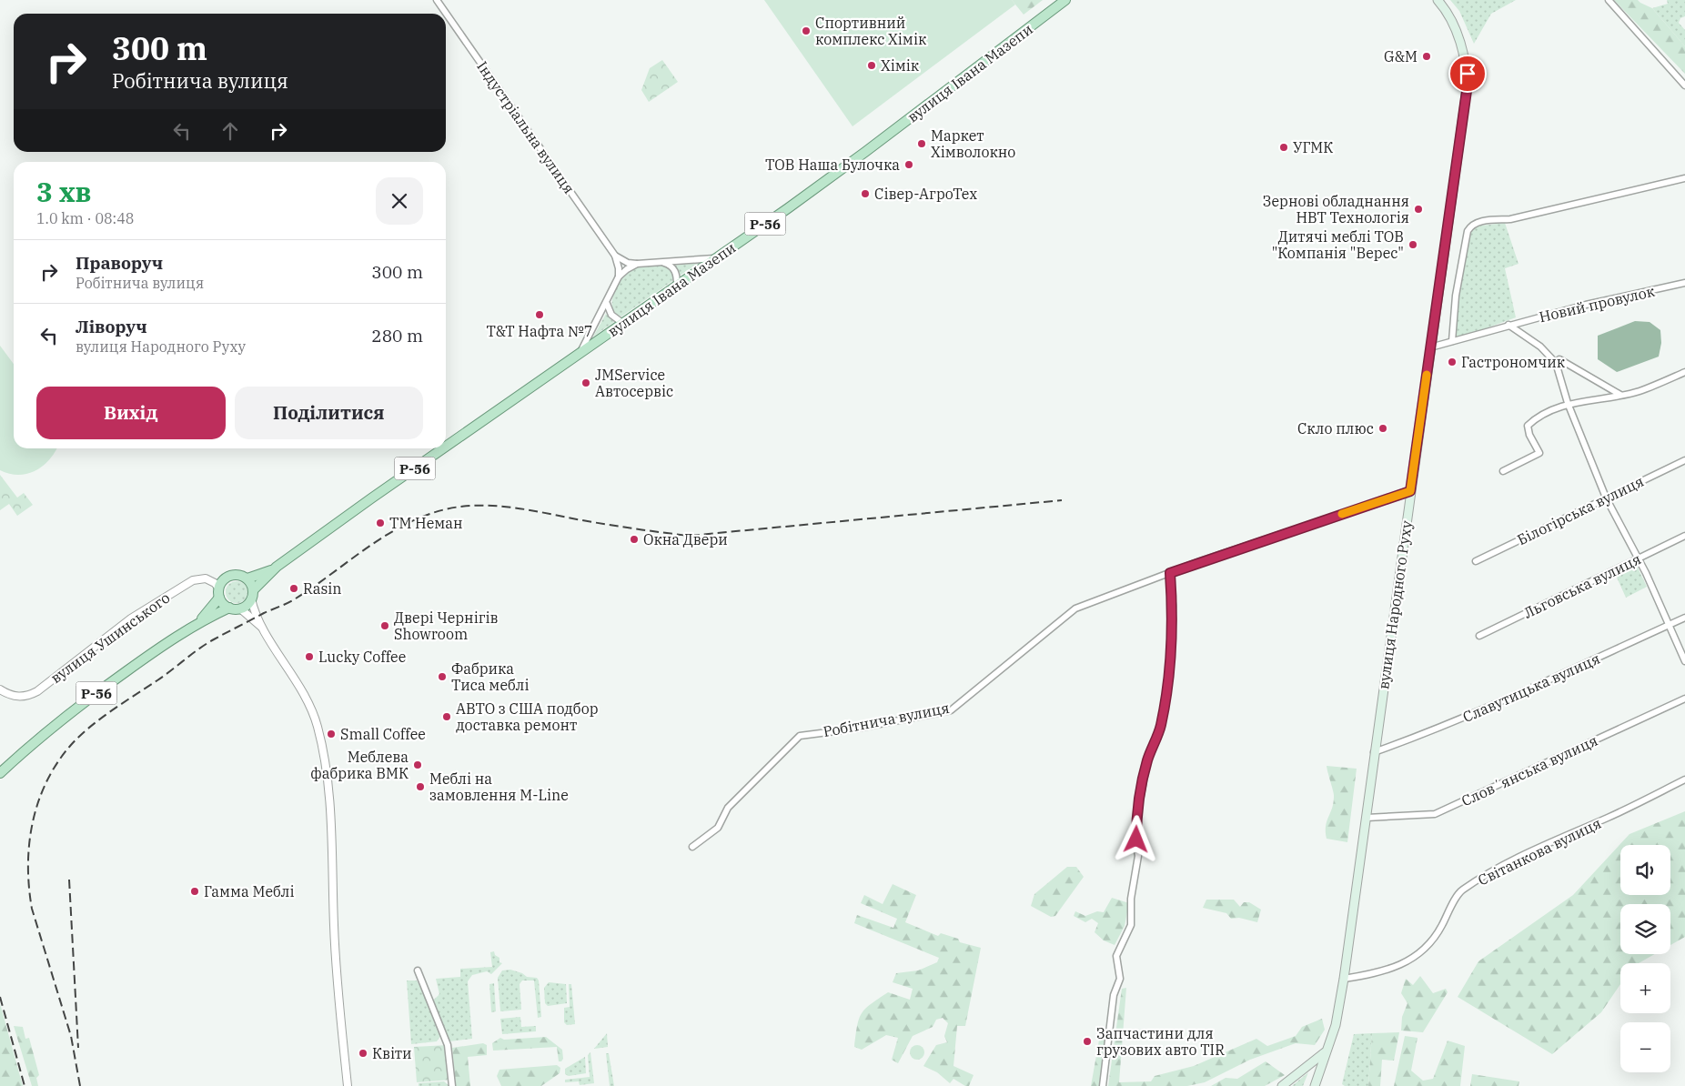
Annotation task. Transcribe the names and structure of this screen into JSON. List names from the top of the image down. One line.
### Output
{"streets":{"main road":["вулиця Івана Мазепи","Р-56","вулиця Народного Руху"],"street":["Індустріальна вулиця","Новий провулок","Білогірська вулиця","Льговська вулиця","вулиця Ушинського","Славутицька вулиця","Робітнича вулиця","Словʼянська вулиця","Світанкова вулиця"]},"crossings":[["вулиця Івана Мазепи","вулиця Ушинського"],["Новий провулок","вулиця Народного Руху"],["вулиця Народного Руху","Славутицька вулиця"],["вулиця Народного Руху","Робітнича вулиця"],["вулиця Народного Руху","Словʼянська вулиця"],["вулиця Народного Руху","Світанкова вулиця"]],"places":["Спортивний комплекс Хімік","G&M","Хімік","Маркет Хімволокно","УГМК","ТОВ Наша Булочка","Сівер-АгроТех","Зернові обладнання НВТ Технологія","Дитячі меблі ТОВ \"Компанія \"Верес\"","Т&Т Нафта №7","Гастрономчик","JMService Автосервіс","Скло плюс","ТМ Неман","Окна Двери","Rasin","Двері Чернігів Showroom","Lucky Coffee","Фабрика Тиса меблі","АВТО з США подбор доставка ремонт","Small Coffee","Меблева фабрика ВМК","Меблі на замовлення M-Line","Гамма Меблі","Запчастини для грузових авто TIR","Квіти"],"page":{"turn":["300 m","Робітнича вулиця"],"heading":["3 хв","1.0 km · 08:48"],"list":[{"name":"Праворуч","note":"Робітнича вулиця","value":"300 m"},{"name":"Ліворуч","note":"вулиця Народного Руху","value":"280 m"}],"buttons":["Вихід","Поділитися"],"map_buttons":["+","−"]}}
